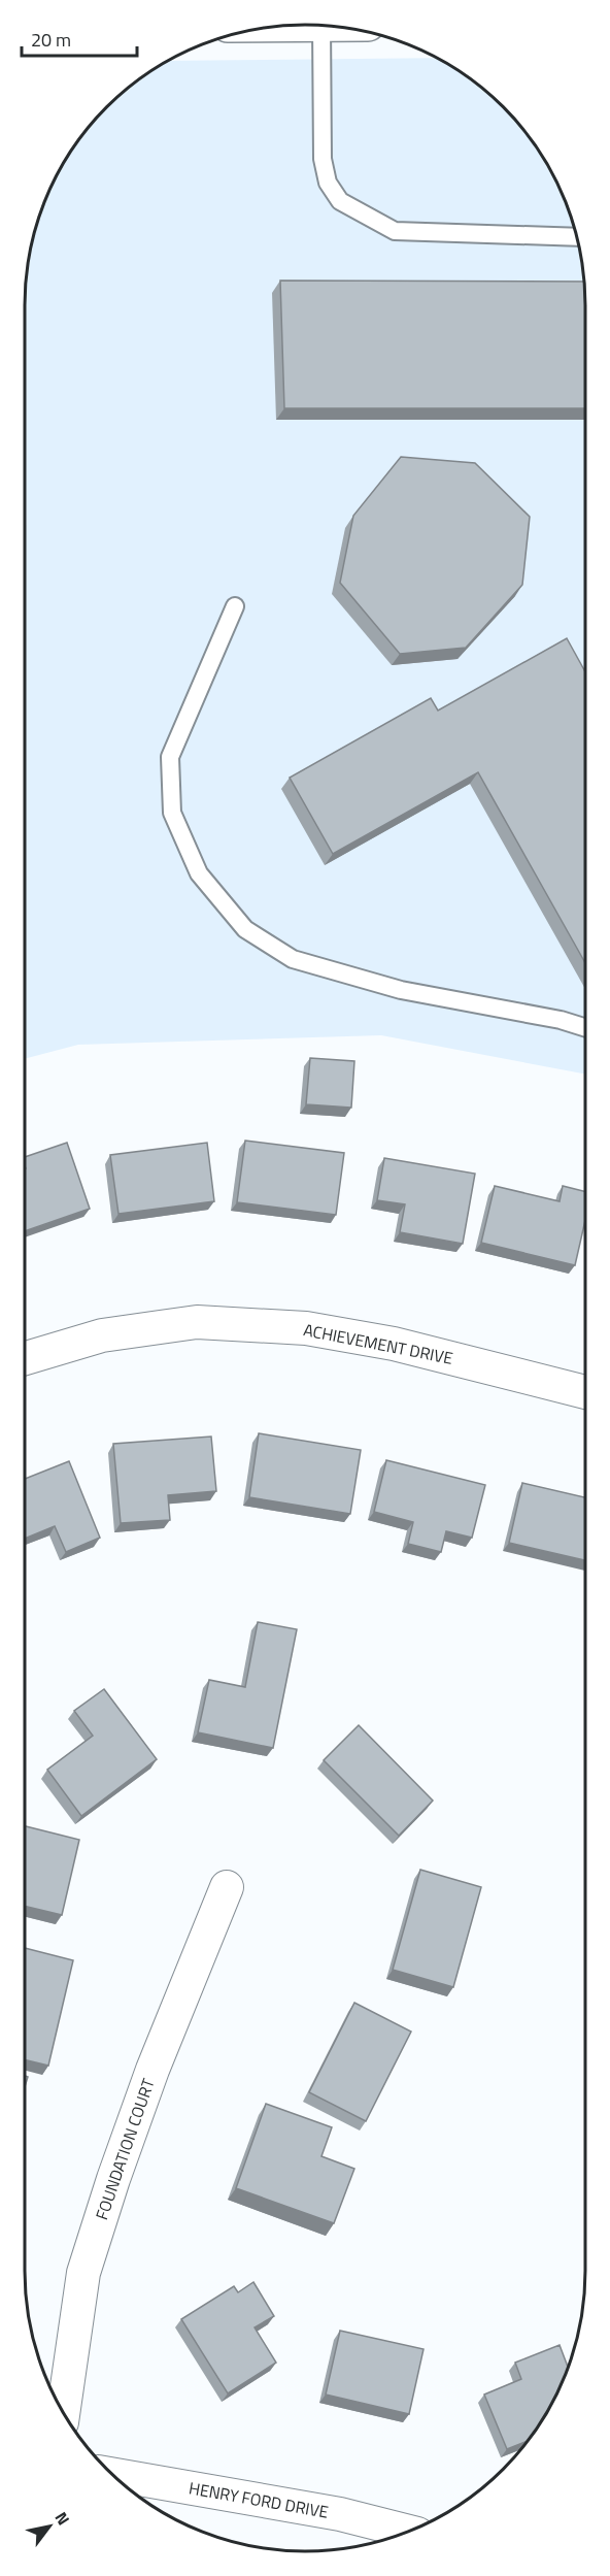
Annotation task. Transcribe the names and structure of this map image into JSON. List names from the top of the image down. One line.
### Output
{"streets":{"street":["ACHIEVEMENT DRIVE","FOUNDATION COURT","HENRY FORD DRIVE"]},"scale_bar":"20 m","north":"top right"}
